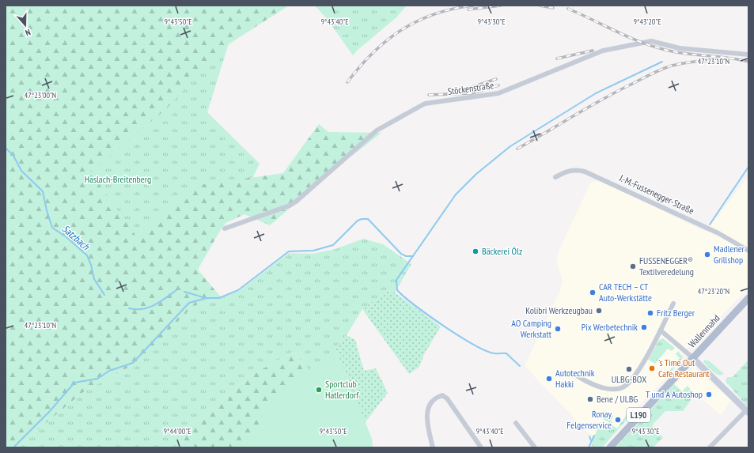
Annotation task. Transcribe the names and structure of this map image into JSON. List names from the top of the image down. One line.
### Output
{"streets":{"main road":["Wallenmahd","L190"],"street":["Stöckenstraße","J.-M.-Fussenegger-Straße"]},"water":["Satzbach"],"parks":["Haslach-Breitenberg"],"places":["Bäckerei Ölz","Madlener Grillshop","FUSSENEGGER® Textilveredelung","CAR TECH – CT Auto-Werkstätte","Kolibri Werkzeugbau","Fritz Berger","Pix Werbetechnik","AO Camping Werkstatt","'s Time Out Cafe Restaurant","ULBG-BOX","Autotechnik Hakki","Sportclub Hatlerdorf","T und A Autoshop","Bene / ULBG","Ronay Felgenservice"],"north":"bottom","coordinates":["9°43'50\"E","9°43'40\"E","9°43'30\"E","9°43'20\"E","47°23'10\"N","47°23'00\"N","47°23'20\"N","9°44'00\"E"]}
